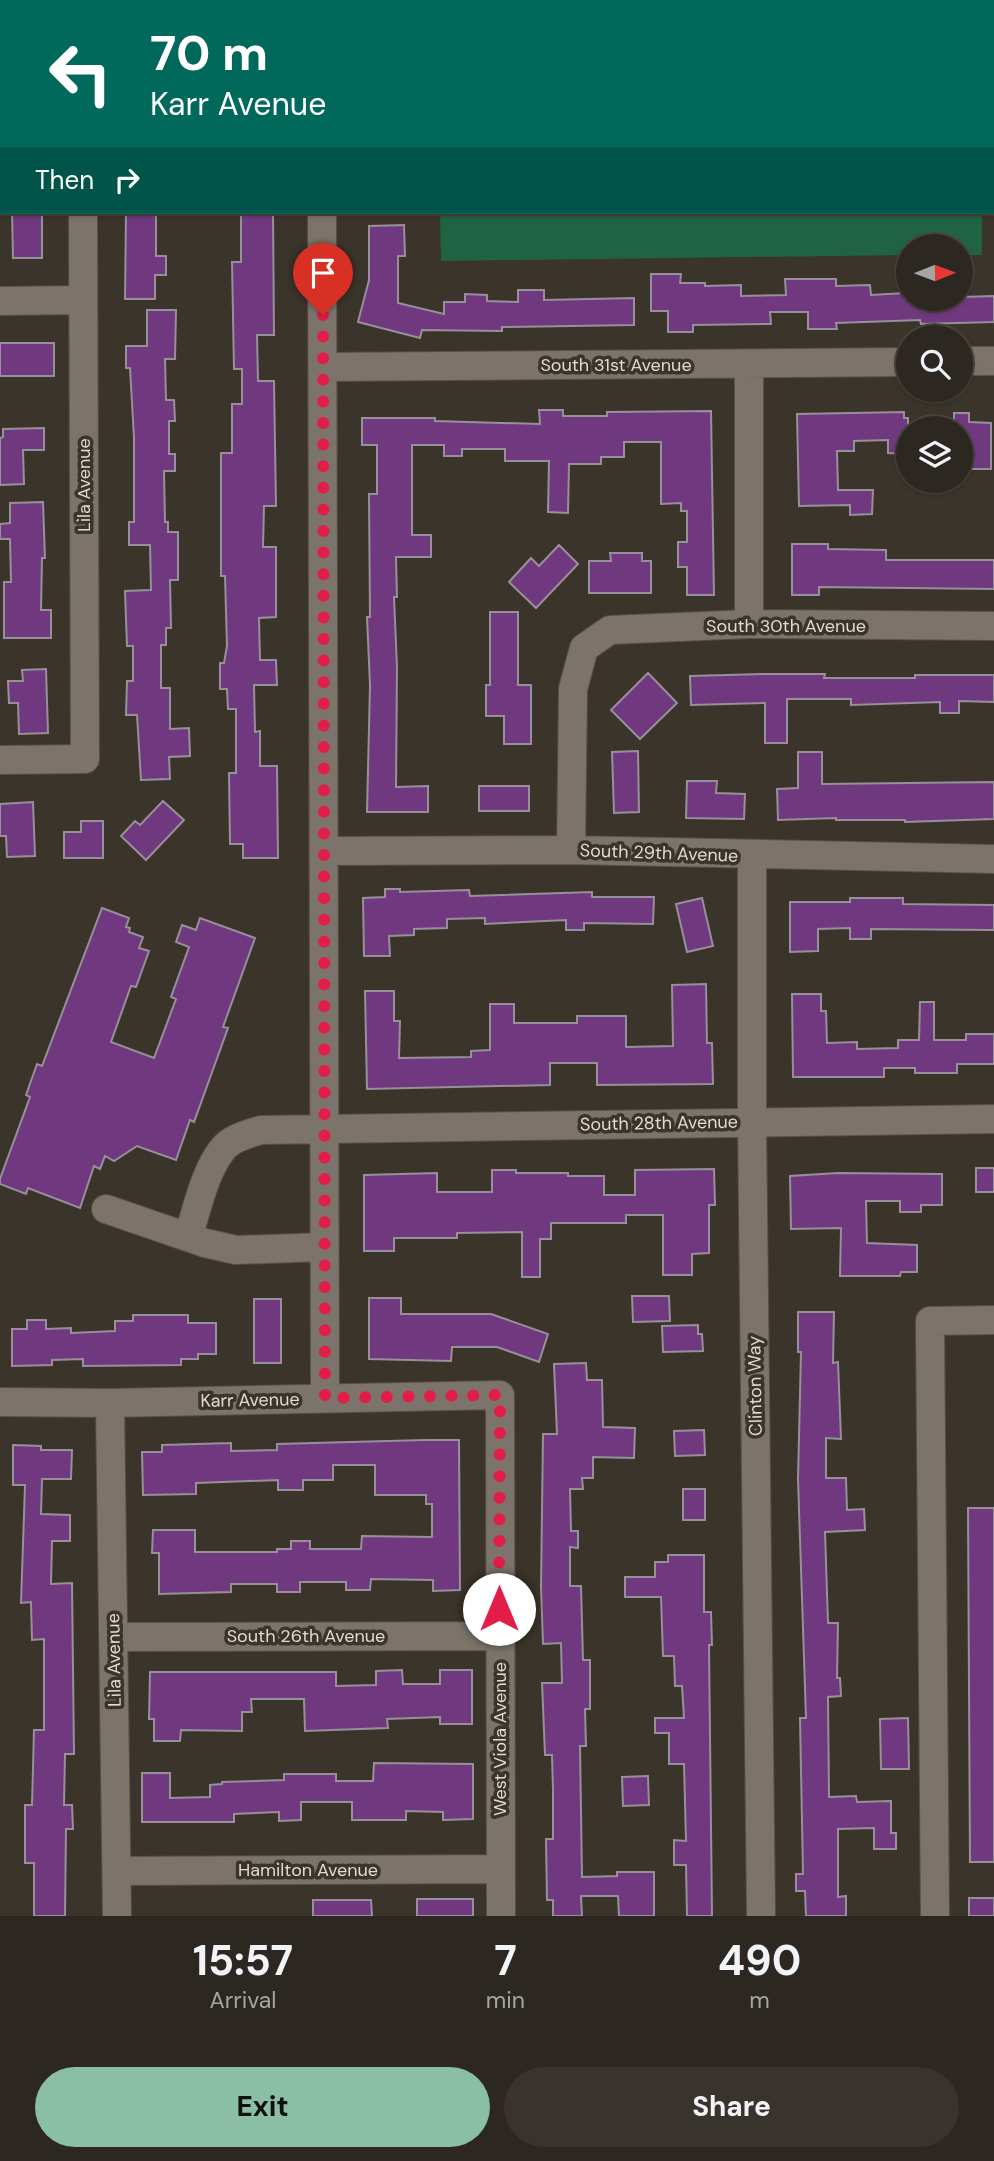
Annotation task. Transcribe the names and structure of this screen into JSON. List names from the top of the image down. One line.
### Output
{"streets":{"street":["South 31st Avenue","Lila Avenue","South 30th Avenue","South 29th Avenue","South 28th Avenue","Clinton Way","Karr Avenue","South 26th Avenue","West Viola Avenue","Hamilton Avenue"]},"crossings":[["Lila Avenue","Karr Avenue"],["Lila Avenue","South 26th Avenue"],["Lila Avenue","Hamilton Avenue"],["South 30th Avenue","South 29th Avenue"],["South 29th Avenue","Clinton Way"],["South 28th Avenue","Clinton Way"],["Karr Avenue","West Viola Avenue"],["South 26th Avenue","West Viola Avenue"],["West Viola Avenue","Hamilton Avenue"]],"north":"right","page":{"turn":["70 m","Karr Avenue"],"then":"Then","eta":["15:57","Arrival","7","min","490","m"],"buttons":["Exit","Share"]}}
